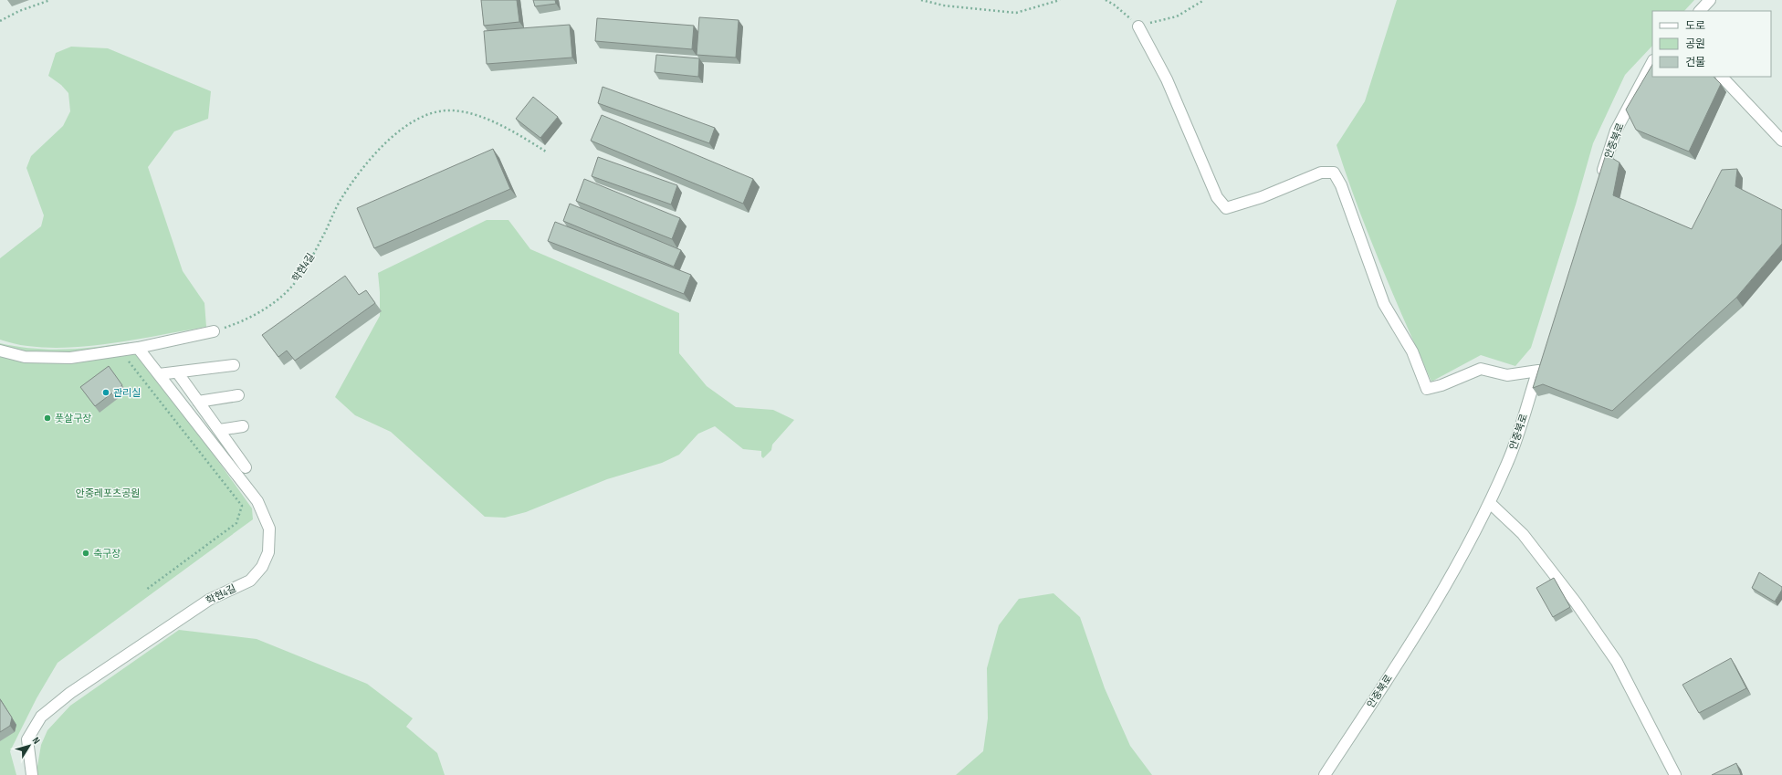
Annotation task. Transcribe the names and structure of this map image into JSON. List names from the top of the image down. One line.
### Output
{"streets":{"street":["안중북로","학현4길"]},"parks":["안중레포츠공원"],"places":["관리실","풋살구장","축구장"],"legend":["도로","공원","건물"],"north":"top right"}
